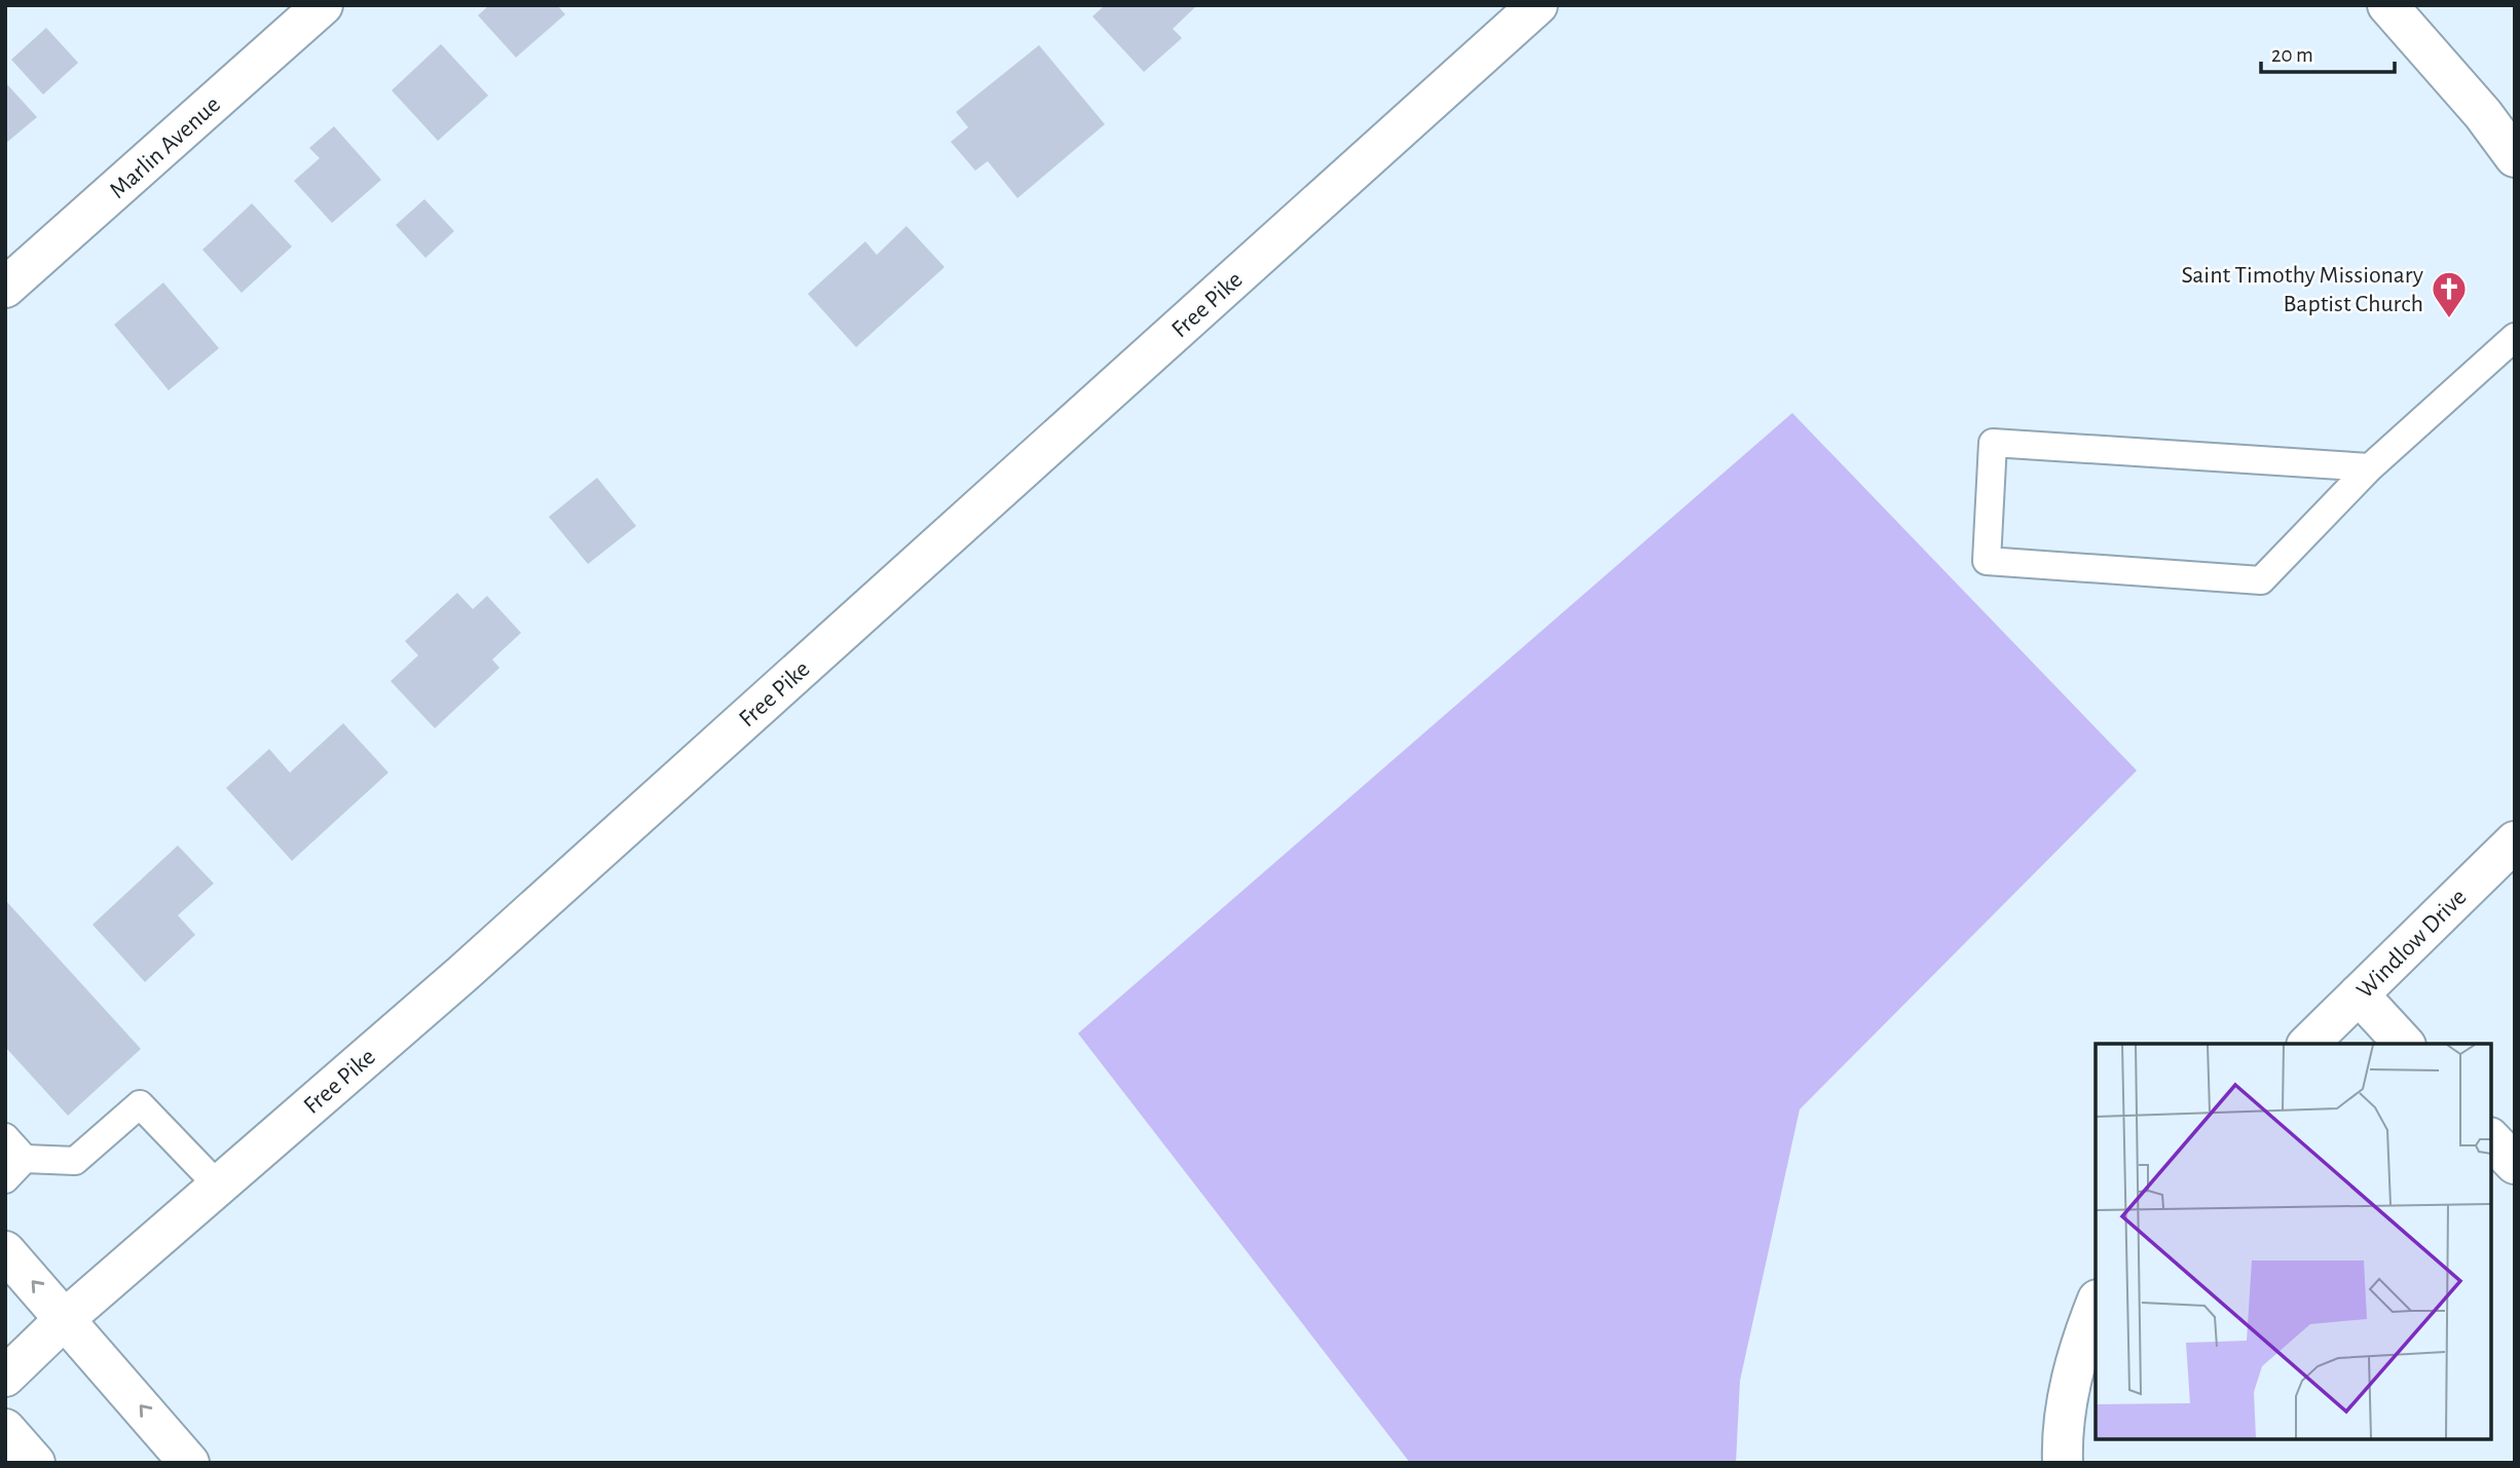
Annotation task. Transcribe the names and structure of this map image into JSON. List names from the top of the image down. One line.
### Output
{"streets":{"main road":["Marlin Avenue","Free Pike","Windlow Drive"]},"places":{"church":["Saint Timothy Missionary Baptist Church"]},"scale_bar":"20 m"}
